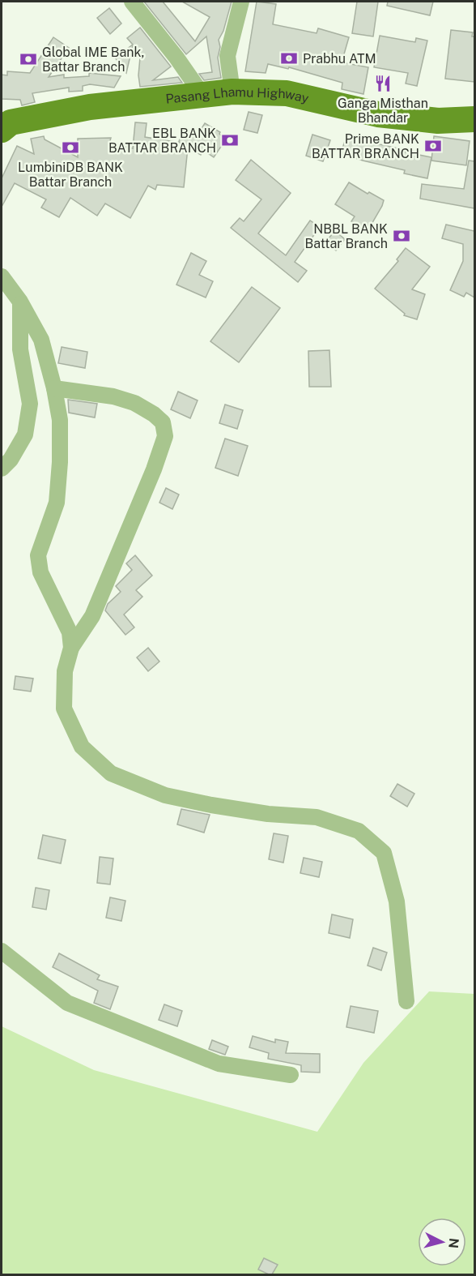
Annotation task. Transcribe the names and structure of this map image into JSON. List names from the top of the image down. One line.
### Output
{"streets":{"main road":["Pasang Lhamu Highway"]},"places":{"bank":["Prabhu ATM","Global IME Bank, Battar Branch","EBL BANK BATTAR BRANCH","Prime BANK BATTAR BRANCH","LumbiniDB BANK Battar Branch","NBBL BANK Battar Branch"],"restaurant":["Ganga Misthan Bhandar"]},"north":"right"}
